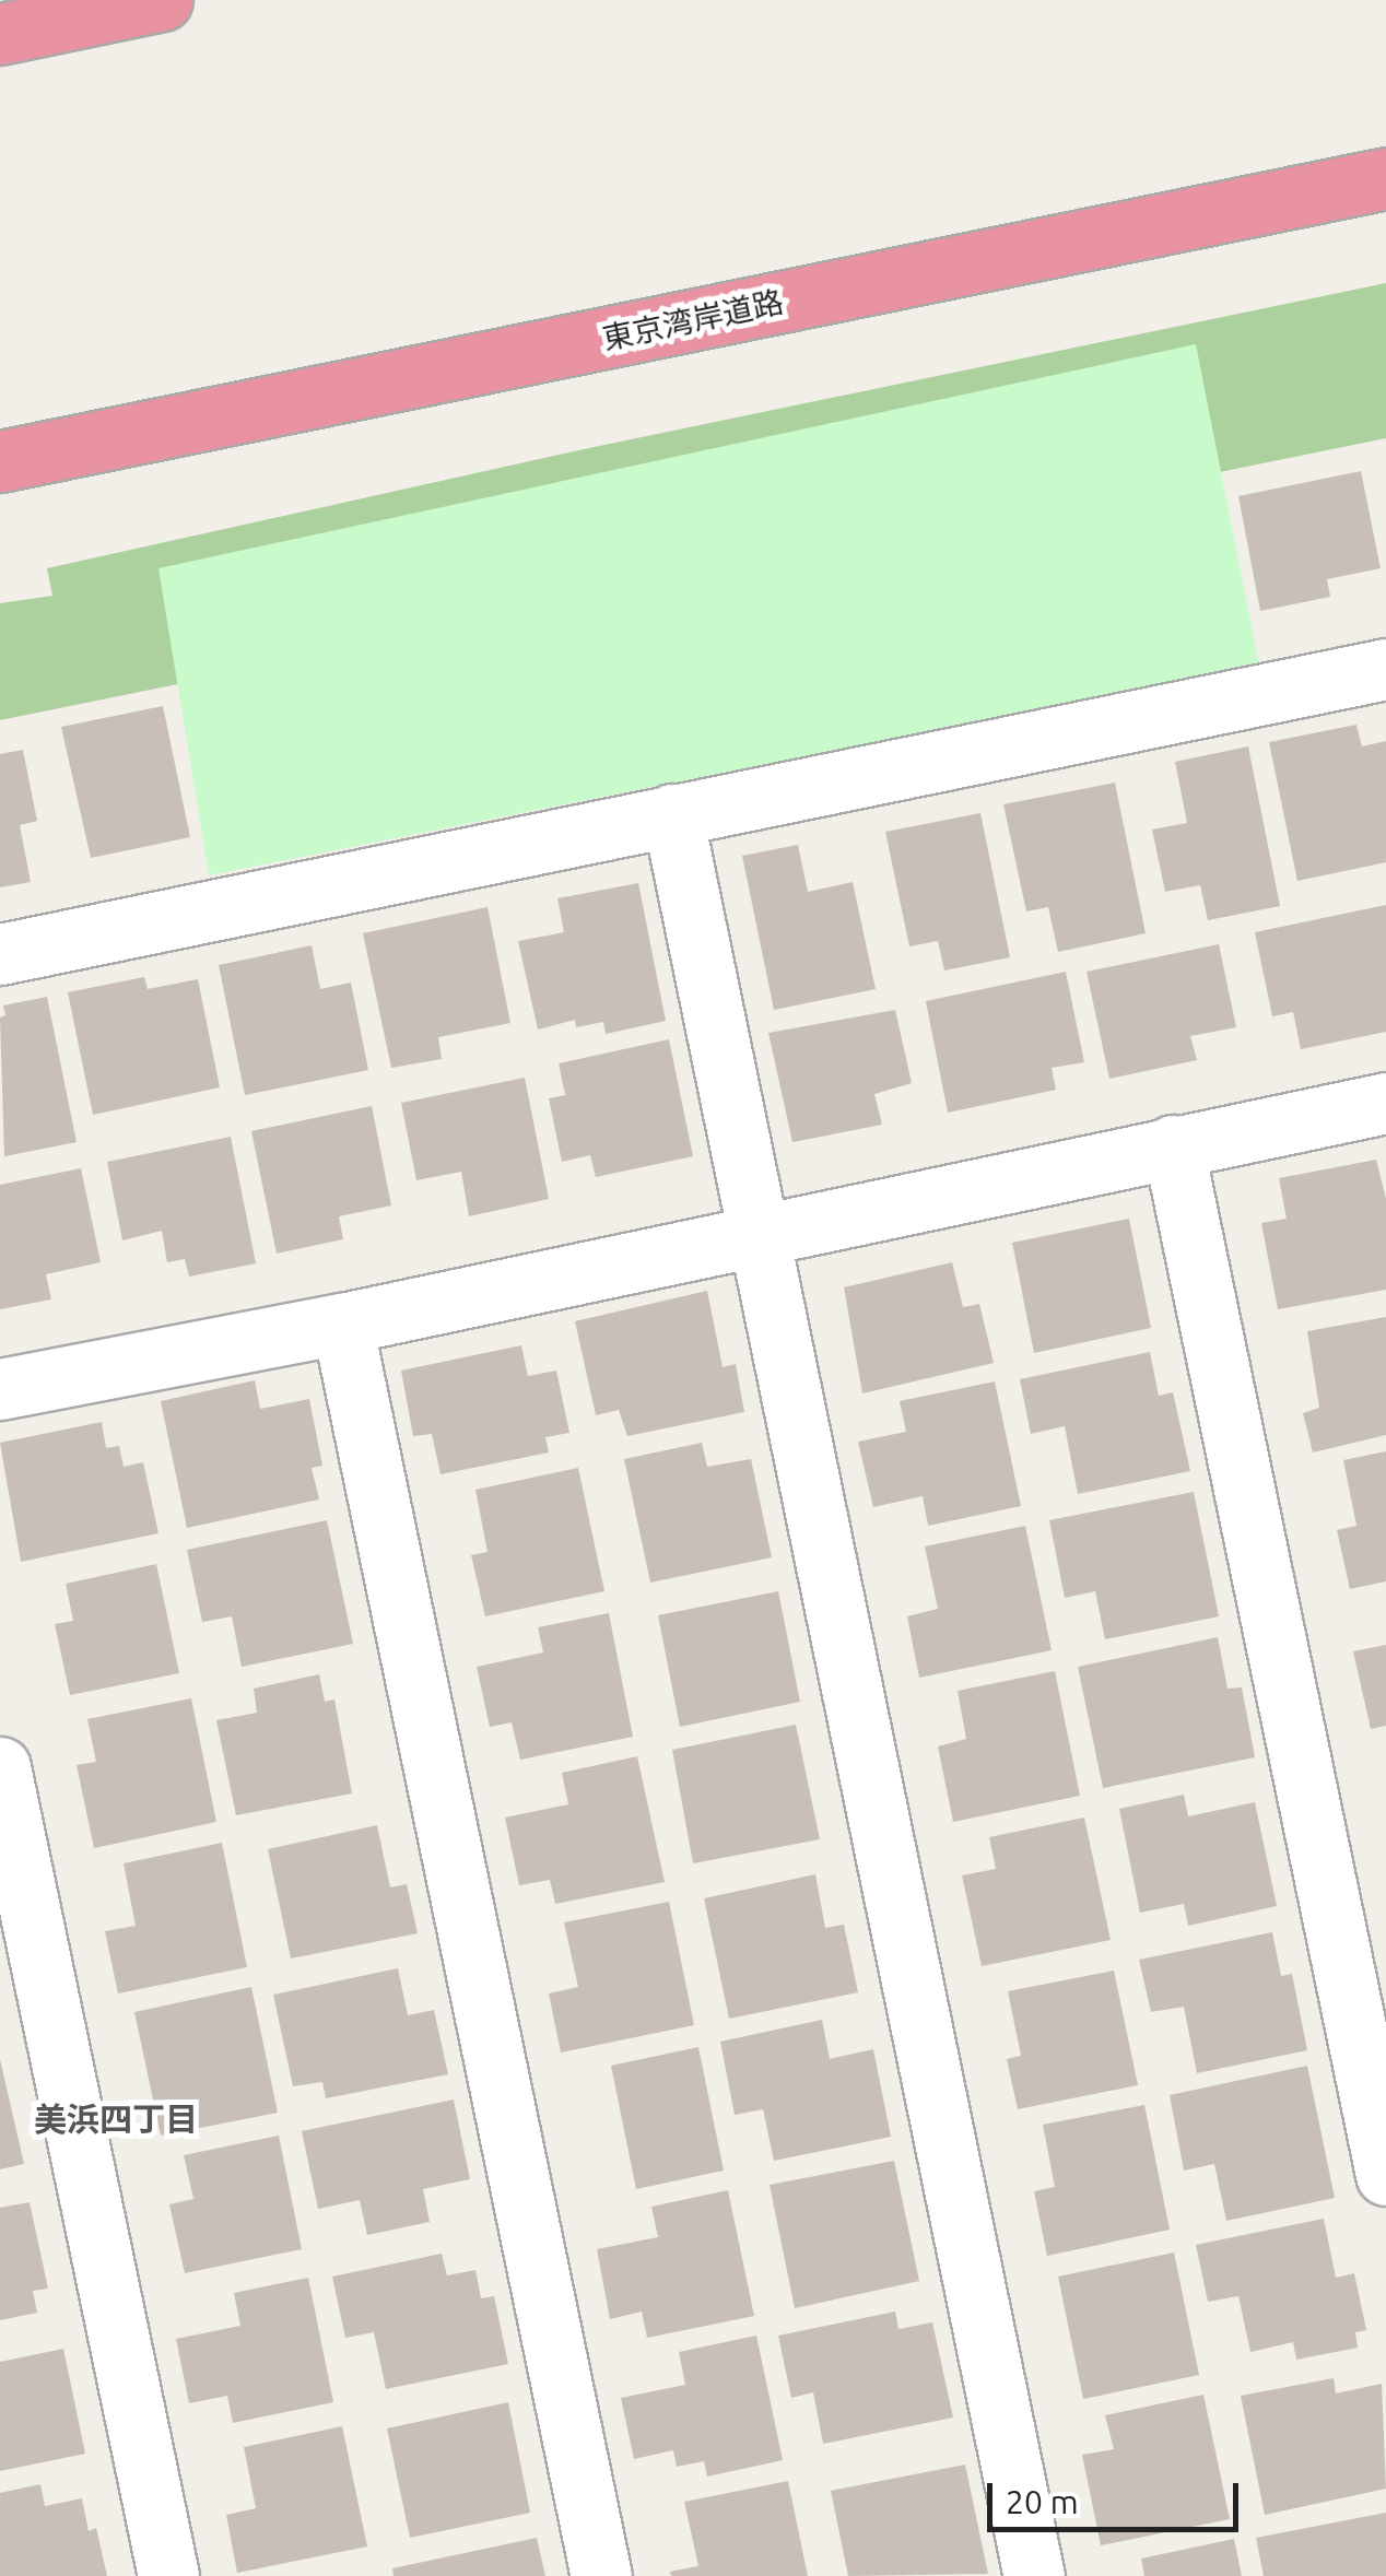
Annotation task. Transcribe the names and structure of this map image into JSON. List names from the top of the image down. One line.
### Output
{"streets":{"highway":["東京湾岸道路"]},"districts":["美浜四丁目"],"scale_bar":"20 m"}
